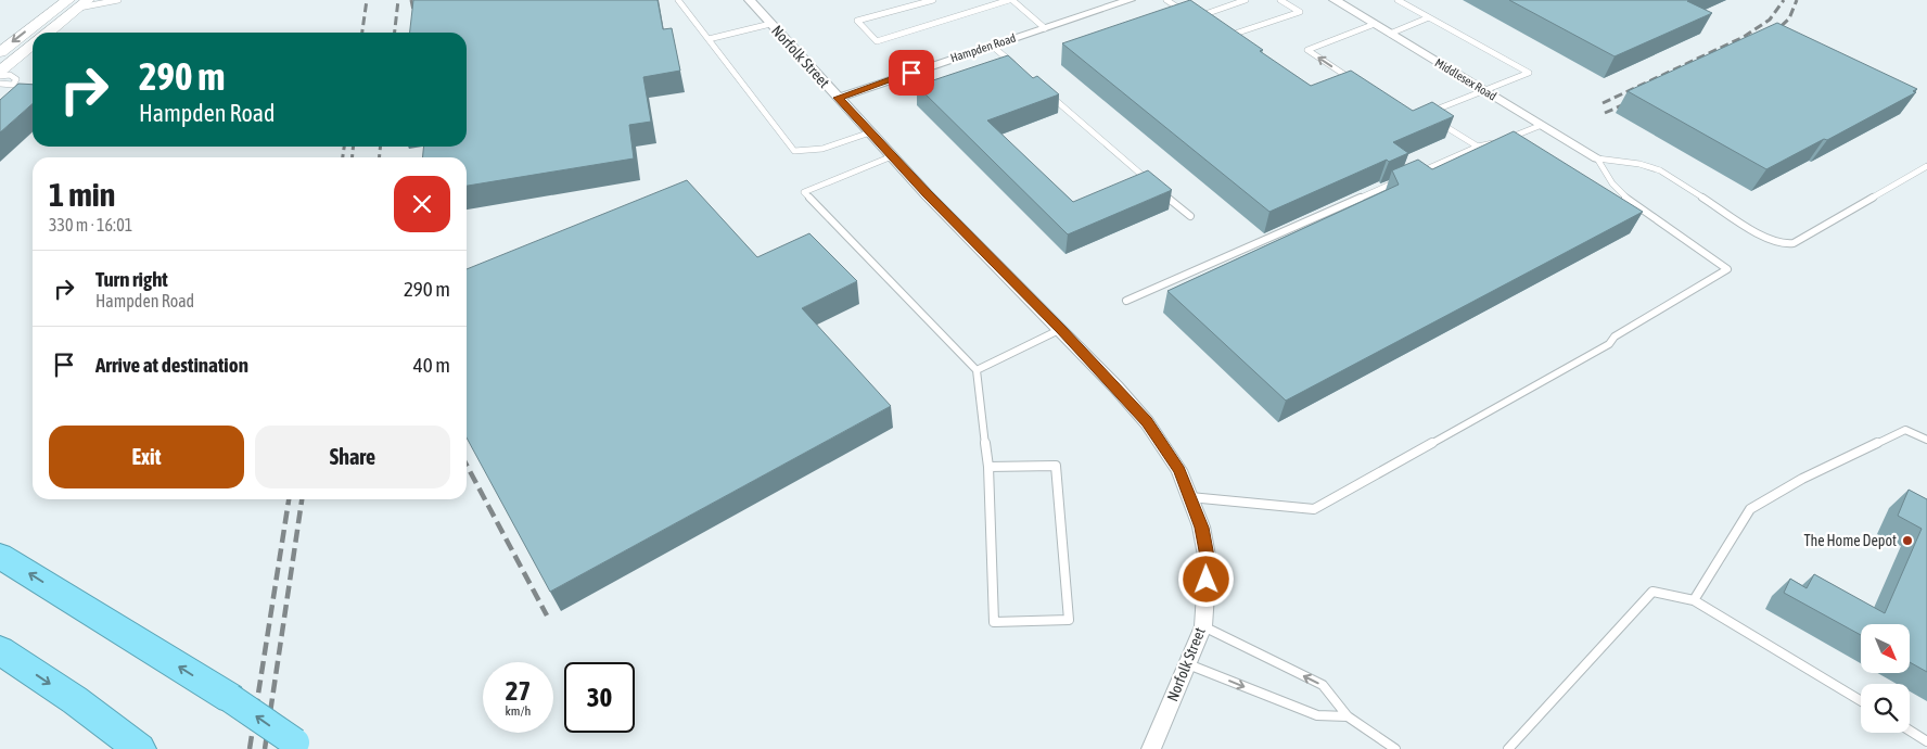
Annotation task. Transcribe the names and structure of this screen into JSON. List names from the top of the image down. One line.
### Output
{"streets":{"street":["Hampden Road","Norfolk Street","Middlesex Road"]},"crossings":[["Hampden Road","Norfolk Street"]],"places":["The Home Depot"],"north":"bottom right","page":{"turn":["290 m","Hampden Road"],"heading":["1 min","330 m · 16:01"],"list":[{"name":"Turn right","note":"Hampden Road","value":"290 m"},{"name":"Arrive at destination","value":"40 m"}],"buttons":["Exit","Share"],"speed":"27 km/h","limit":"30"}}
